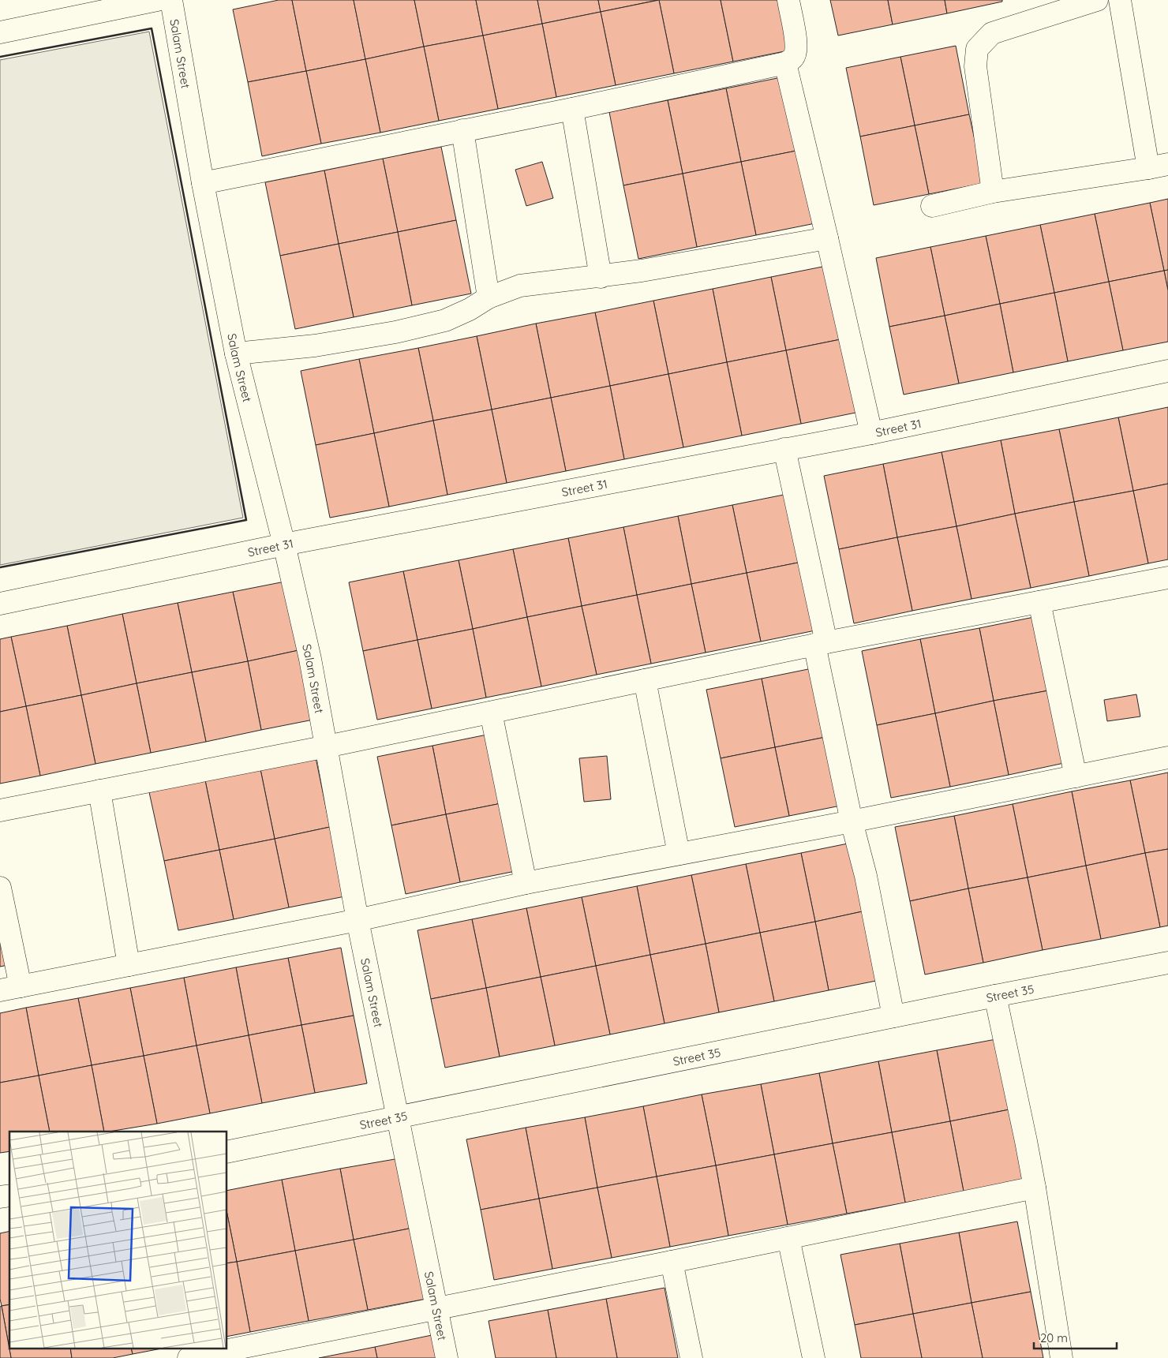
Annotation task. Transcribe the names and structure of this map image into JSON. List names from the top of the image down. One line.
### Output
{"streets":{"street":["Salam Street","Street 31","Street 35"]},"crossings":[["Salam Street","Street 31"],["Salam Street","Street 35"]],"scale_bar":"20 m"}
